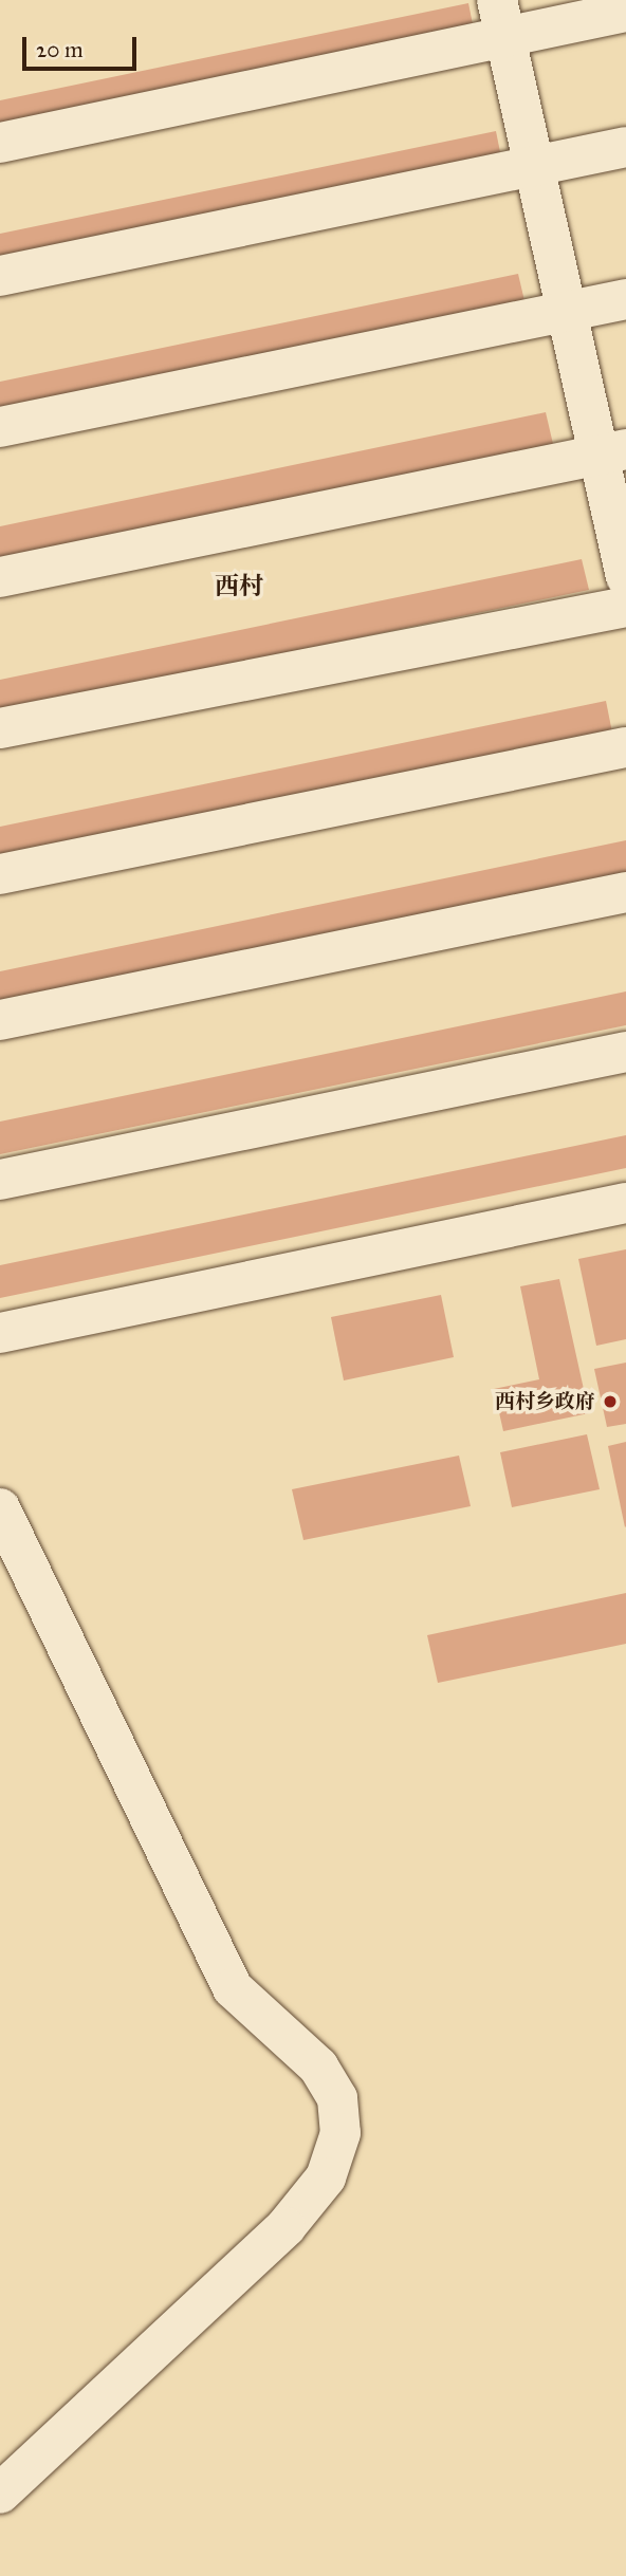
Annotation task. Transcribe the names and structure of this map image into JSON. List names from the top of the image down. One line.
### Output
{"districts":["西村"],"places":["西村乡政府"],"scale_bar":"20 m"}
